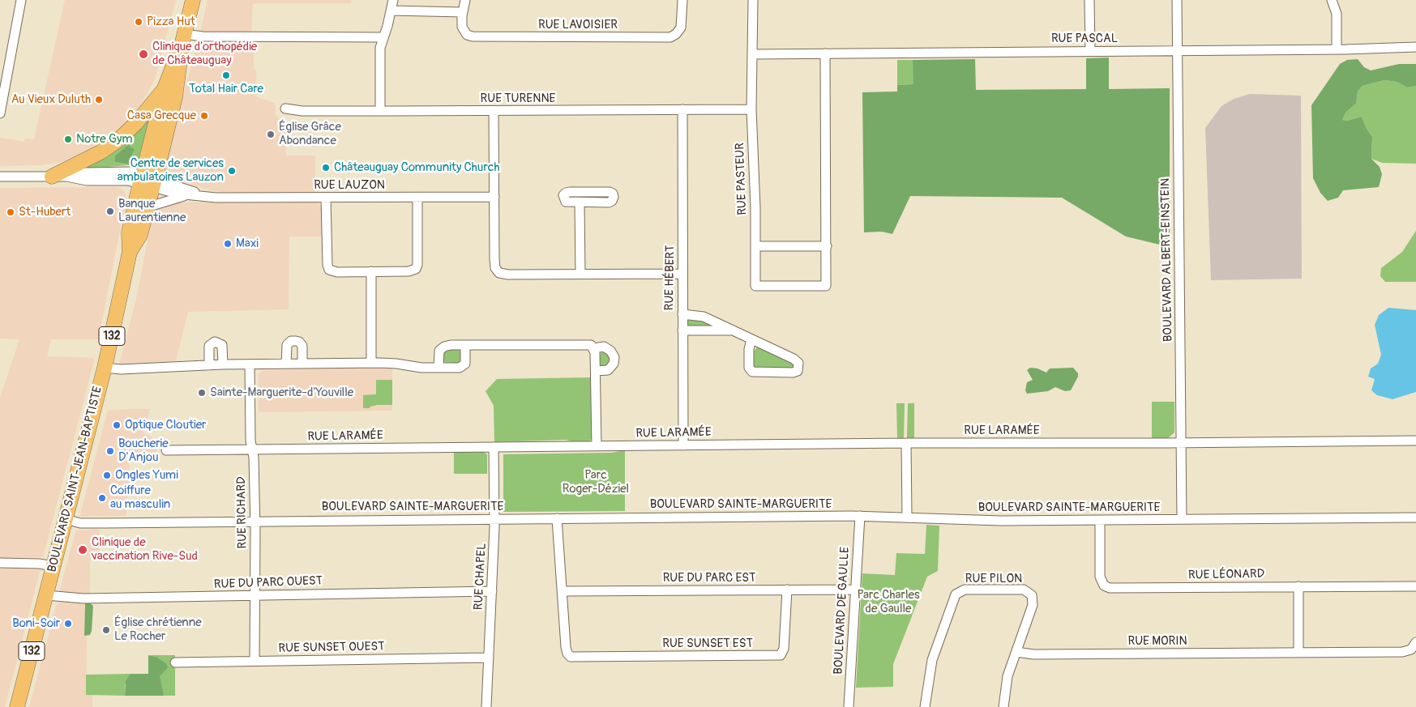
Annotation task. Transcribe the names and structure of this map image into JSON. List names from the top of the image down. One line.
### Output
{"streets":{"highway":["132","BOULEVARD SAINT-JEAN-BAPTISTE"],"street":["RUE LAVOISIER","RUE PASCAL","RUE TURENNE","RUE PASTEUR","RUE LAUZON","BOULEVARD ALBERT-EINSTEIN","RUE HÉBERT","RUE LARAMÉE","BOULEVARD SAINTE-MARGUERITE","RUE RICHARD","RUE LÉONARD","RUE CHAPEL","RUE DU PARC EST","RUE PILON","RUE DU PARC OUEST","BOULEVARD DE GAULLE","RUE MORIN","RUE SUNSET EST","RUE SUNSET OUEST"]},"crossings":[["RUE PASCAL","RUE PASTEUR"],["RUE PASCAL","BOULEVARD ALBERT-EINSTEIN"],["RUE TURENNE","RUE PASTEUR"],["RUE TURENNE","RUE HÉBERT"],["RUE LAUZON","BOULEVARD SAINT-JEAN-BAPTISTE"],["BOULEVARD ALBERT-EINSTEIN","RUE LARAMÉE"],["BOULEVARD ALBERT-EINSTEIN","BOULEVARD SAINTE-MARGUERITE"],["RUE HÉBERT","RUE LARAMÉE"],["RUE LARAMÉE","RUE RICHARD"],["RUE LARAMÉE","RUE CHAPEL"],["BOULEVARD SAINT-JEAN-BAPTISTE","BOULEVARD SAINTE-MARGUERITE"],["BOULEVARD SAINT-JEAN-BAPTISTE","RUE DU PARC OUEST"],["BOULEVARD SAINTE-MARGUERITE","RUE RICHARD"],["BOULEVARD SAINTE-MARGUERITE","RUE LÉONARD"],["BOULEVARD SAINTE-MARGUERITE","RUE CHAPEL"],["BOULEVARD SAINTE-MARGUERITE","BOULEVARD DE GAULLE"],["RUE RICHARD","RUE DU PARC OUEST"],["RUE RICHARD","RUE SUNSET OUEST"],["RUE CHAPEL","RUE DU PARC OUEST"],["RUE CHAPEL","RUE SUNSET OUEST"],["RUE DU PARC EST","BOULEVARD DE GAULLE"],["RUE DU PARC EST","RUE SUNSET EST"],["RUE PILON","RUE MORIN"]],"parks":["Parc Roger-Déziel","Parc Charles de Gaulle"],"places":["Pizza Hut","Clinique d'orthopédie de Châteauguay","Total Hair Care","Au Vieux Duluth","Casa Grecque","Église Grâce Abondance","Notre Gym","Châteauguay Community Church","Centre de services ambulatoires Lauzon","Banque Laurentienne","St-Hubert","Maxi","Sainte-Marguerite-d'Youville","Optique Cloutier","Boucherie D'Anjou","Ongles Yumi","Coiffure au masculin","Clinique de vaccination Rive-Sud","Boni-Soir","Église chrétienne Le Rocher"]}
